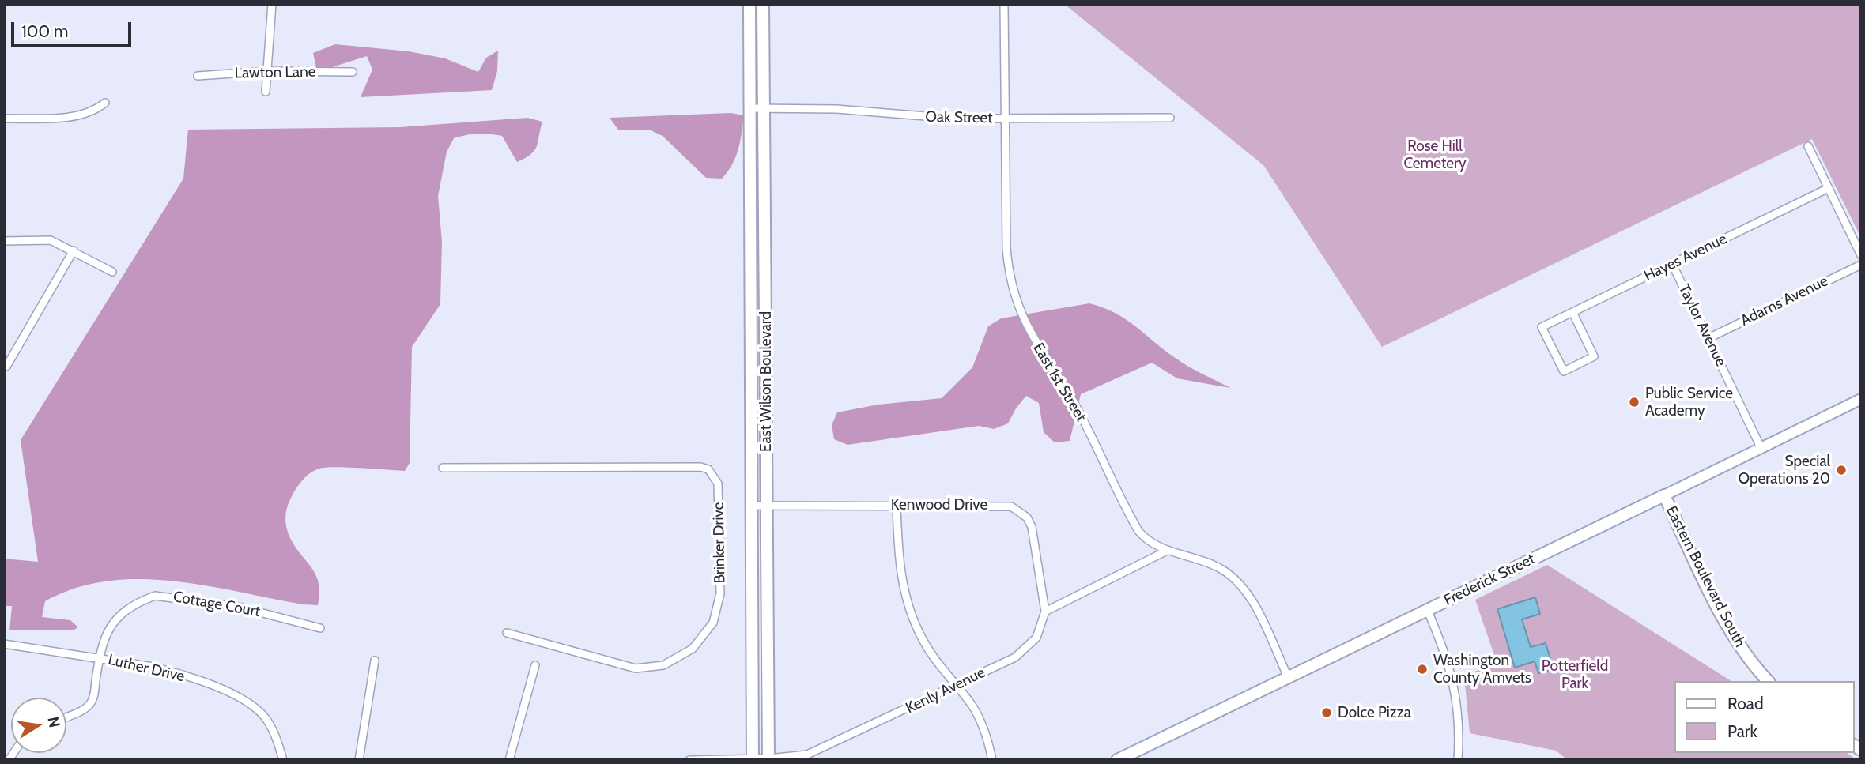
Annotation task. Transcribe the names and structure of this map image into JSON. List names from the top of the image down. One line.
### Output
{"streets":{"main road":["East Wilson Boulevard","Eastern Boulevard South","Frederick Street"],"street":["Lawton Lane","Oak Street","Hayes Avenue","Adams Avenue","Taylor Avenue","East 1st Street","Kenwood Drive","Brinker Drive","Cottage Court","Luther Drive","Kenly Avenue"]},"crossings":[["Oak Street","East Wilson Boulevard"],["Oak Street","East 1st Street"],["Hayes Avenue","Taylor Avenue"],["Adams Avenue","Taylor Avenue"],["Taylor Avenue","Frederick Street"],["East Wilson Boulevard","Kenwood Drive"],["East Wilson Boulevard","Kenly Avenue"],["East 1st Street","Frederick Street"],["Kenwood Drive","Kenly Avenue"],["Eastern Boulevard South","Frederick Street"],["Cottage Court","Luther Drive"]],"parks":["Rose Hill Cemetery","Potterfield Park"],"places":["Public Service Academy","Special Operations 20","Washington County Amvets","Dolce Pizza"],"legend":["Road","Park"],"scale_bar":"100 m","north":"right"}
